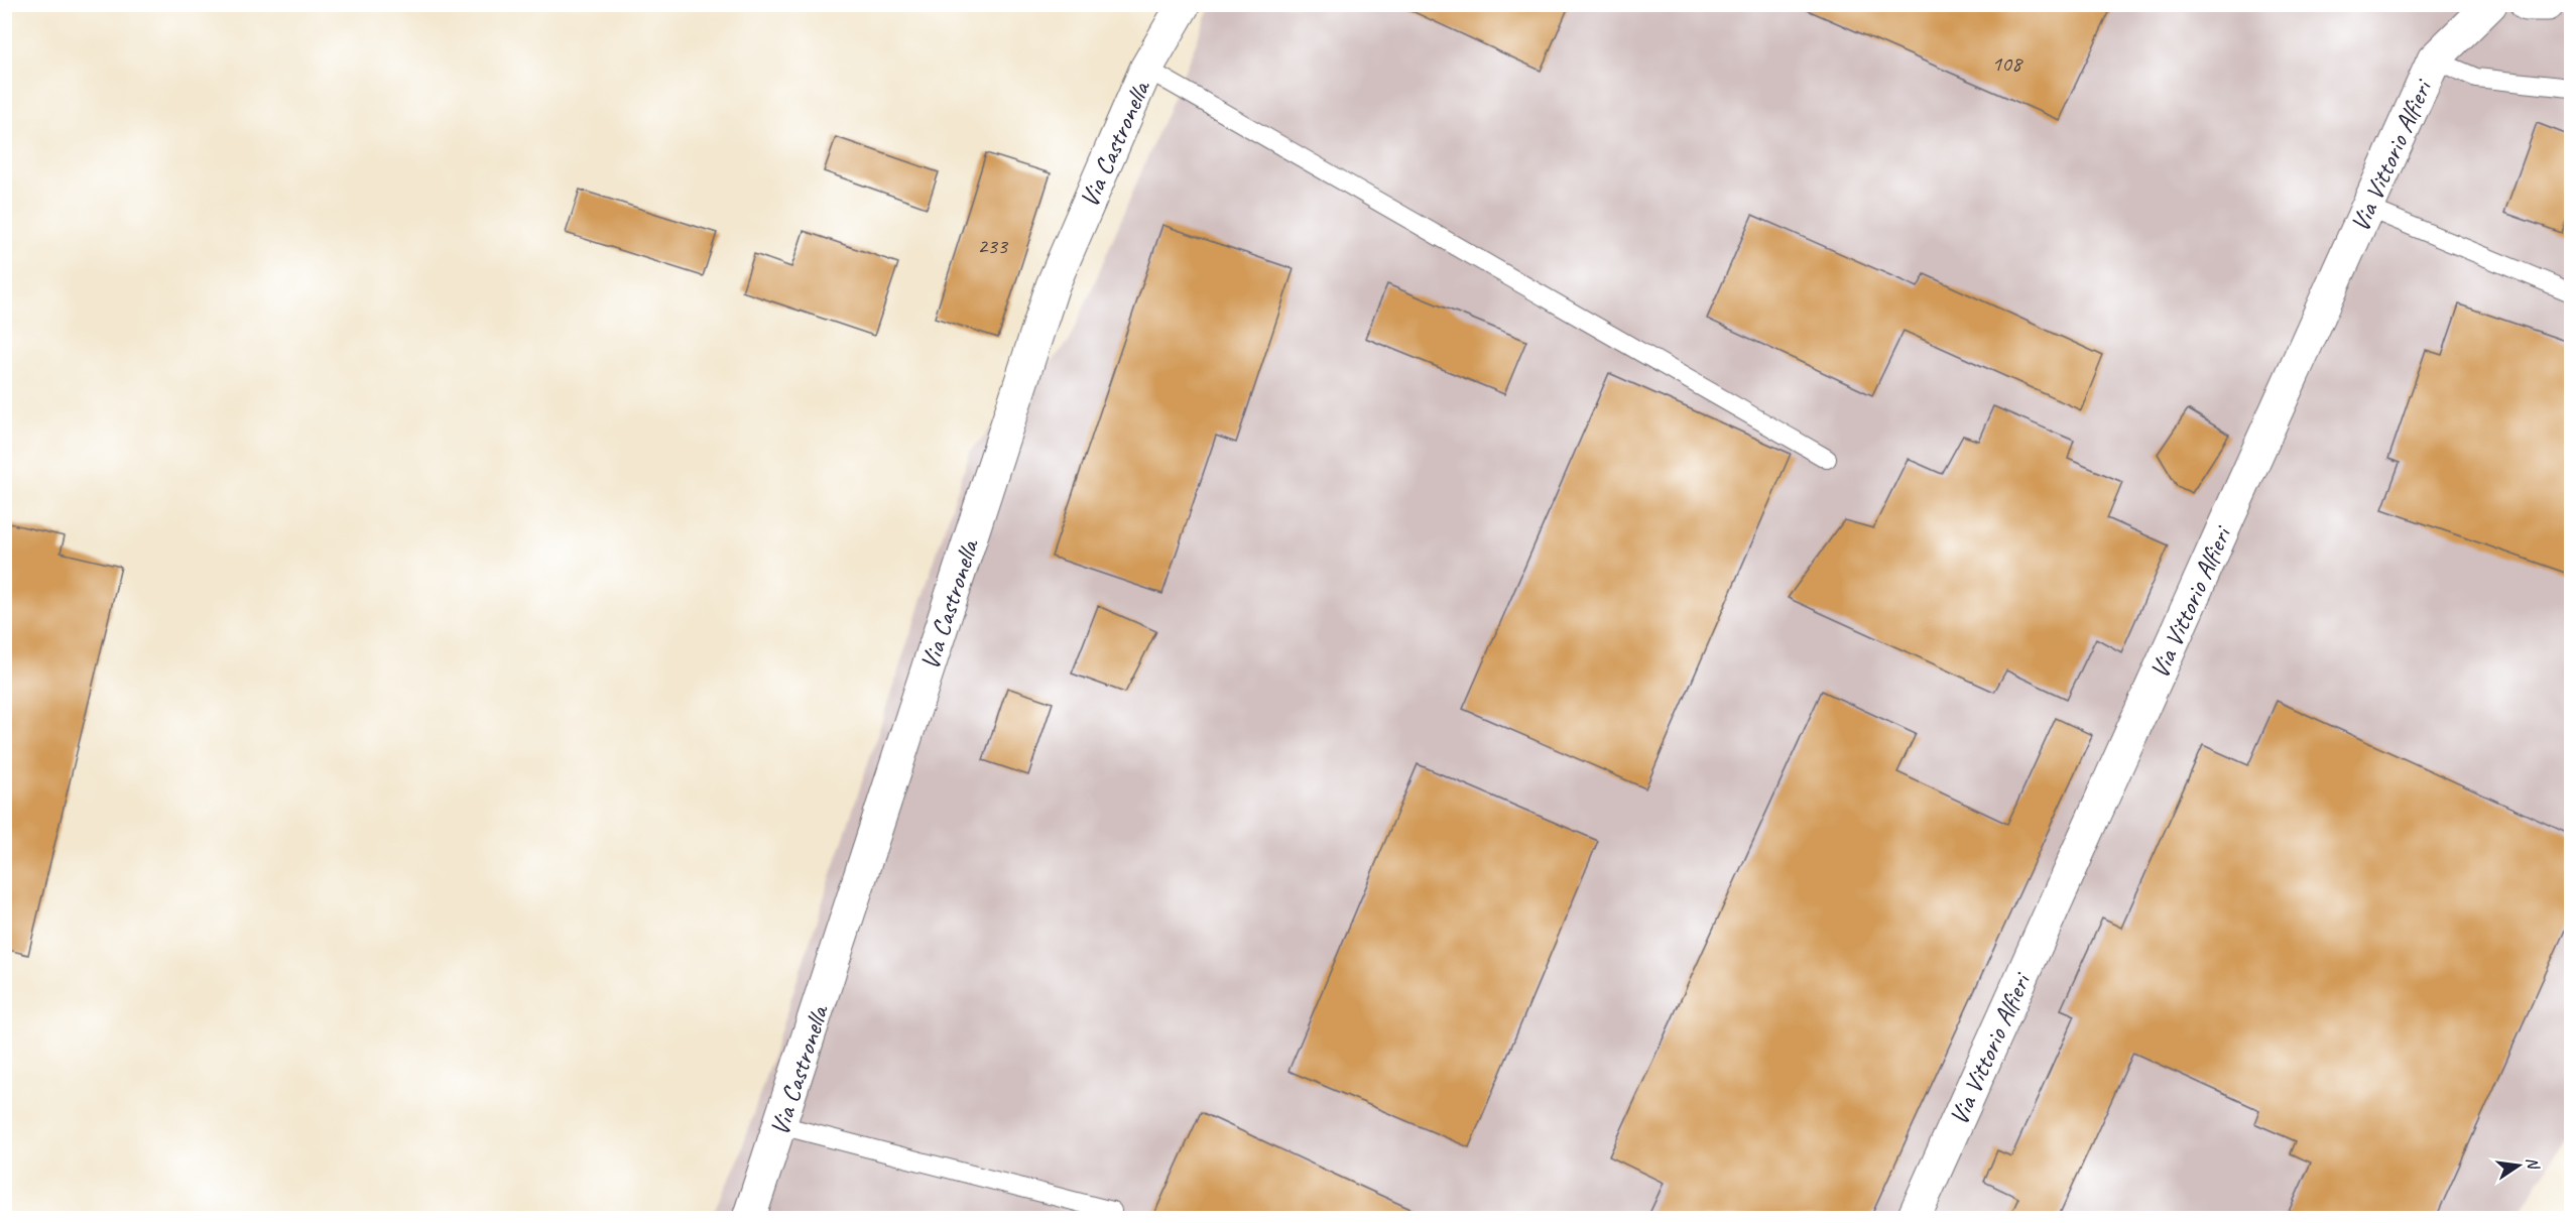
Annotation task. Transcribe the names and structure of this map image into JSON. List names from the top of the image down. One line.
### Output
{"streets":{"street":["Via Castronella","Via Vittorio Alfieri"]},"house_numbers":["108","233"],"north":"right"}
